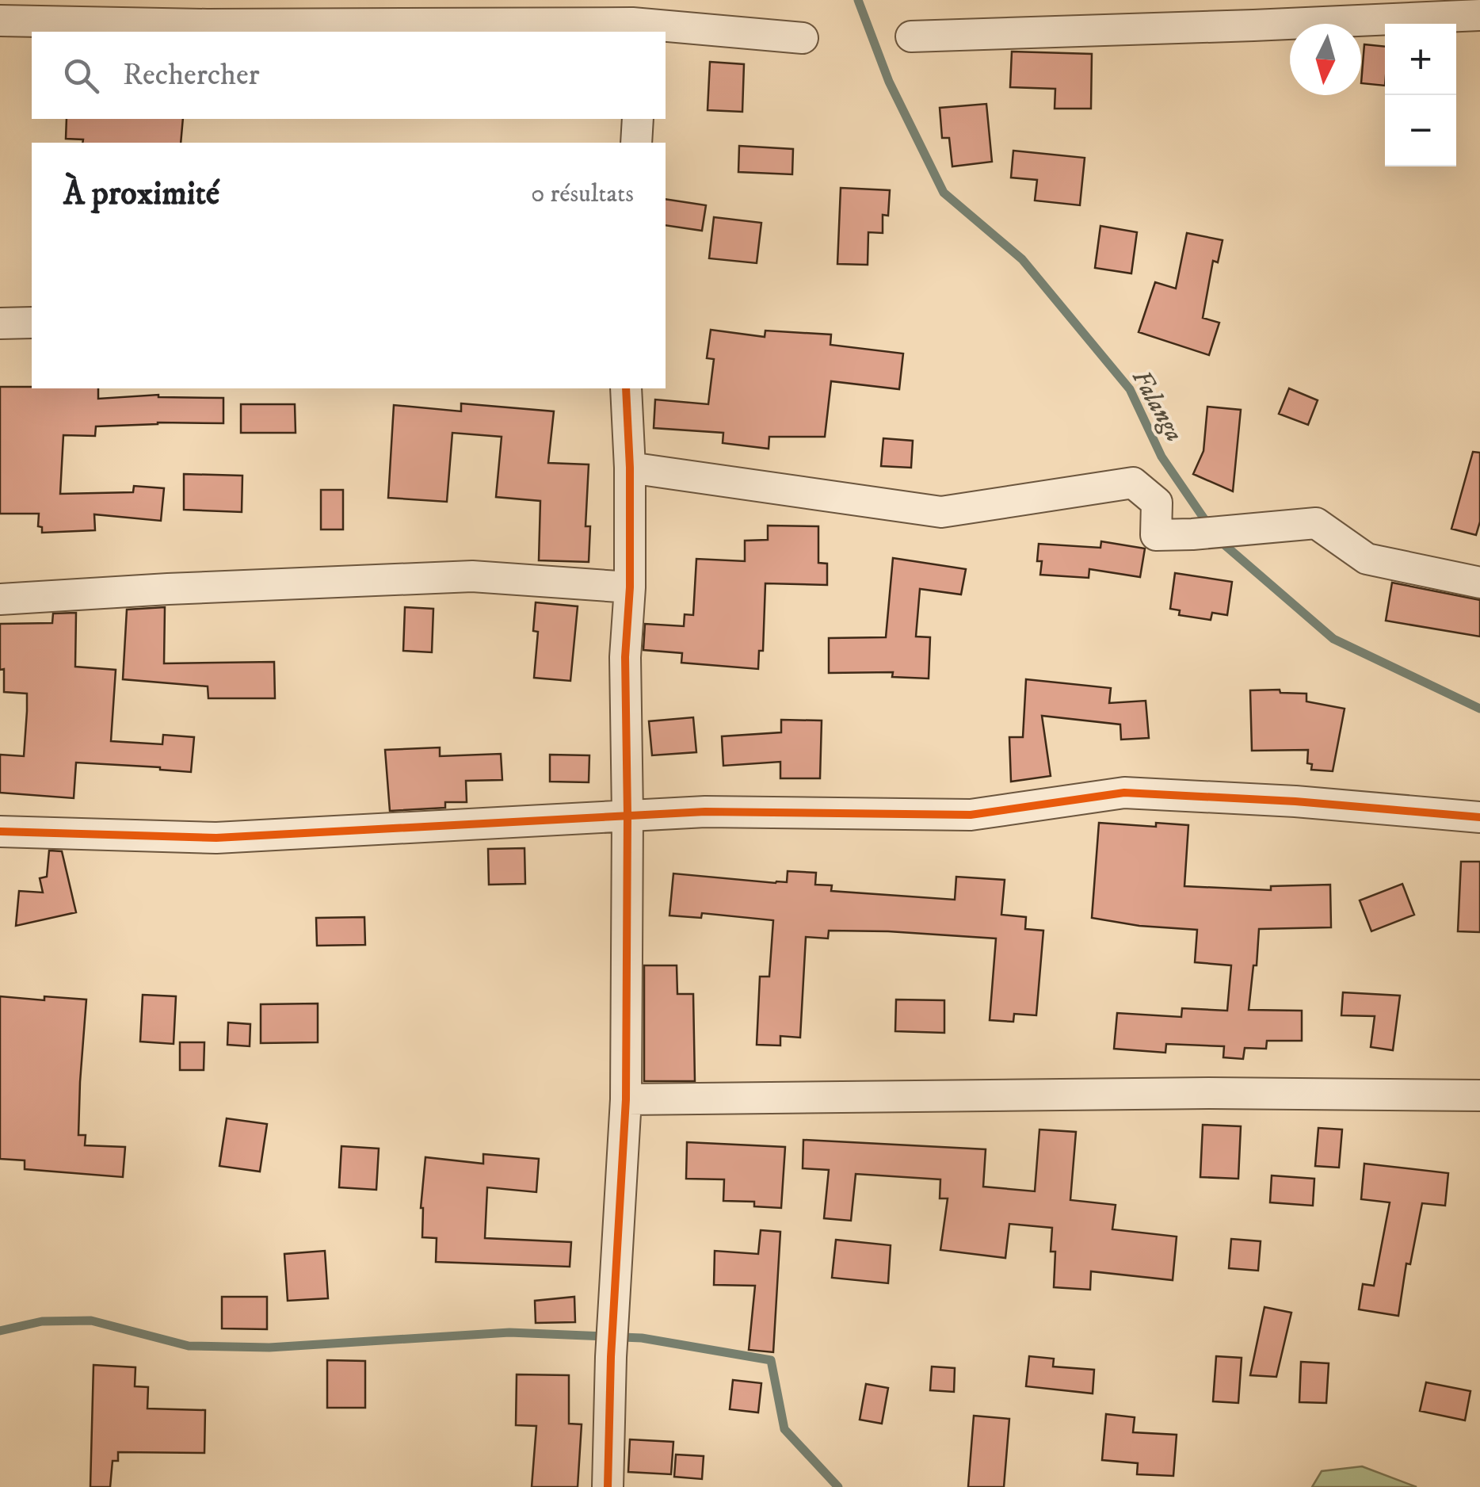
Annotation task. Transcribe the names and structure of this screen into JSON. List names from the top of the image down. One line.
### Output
{"water":["Falanga"],"north":"bottom","page":{"map_buttons":["+","−"],"search":"Rechercher","heading":["À proximité","0 résultats"]}}
